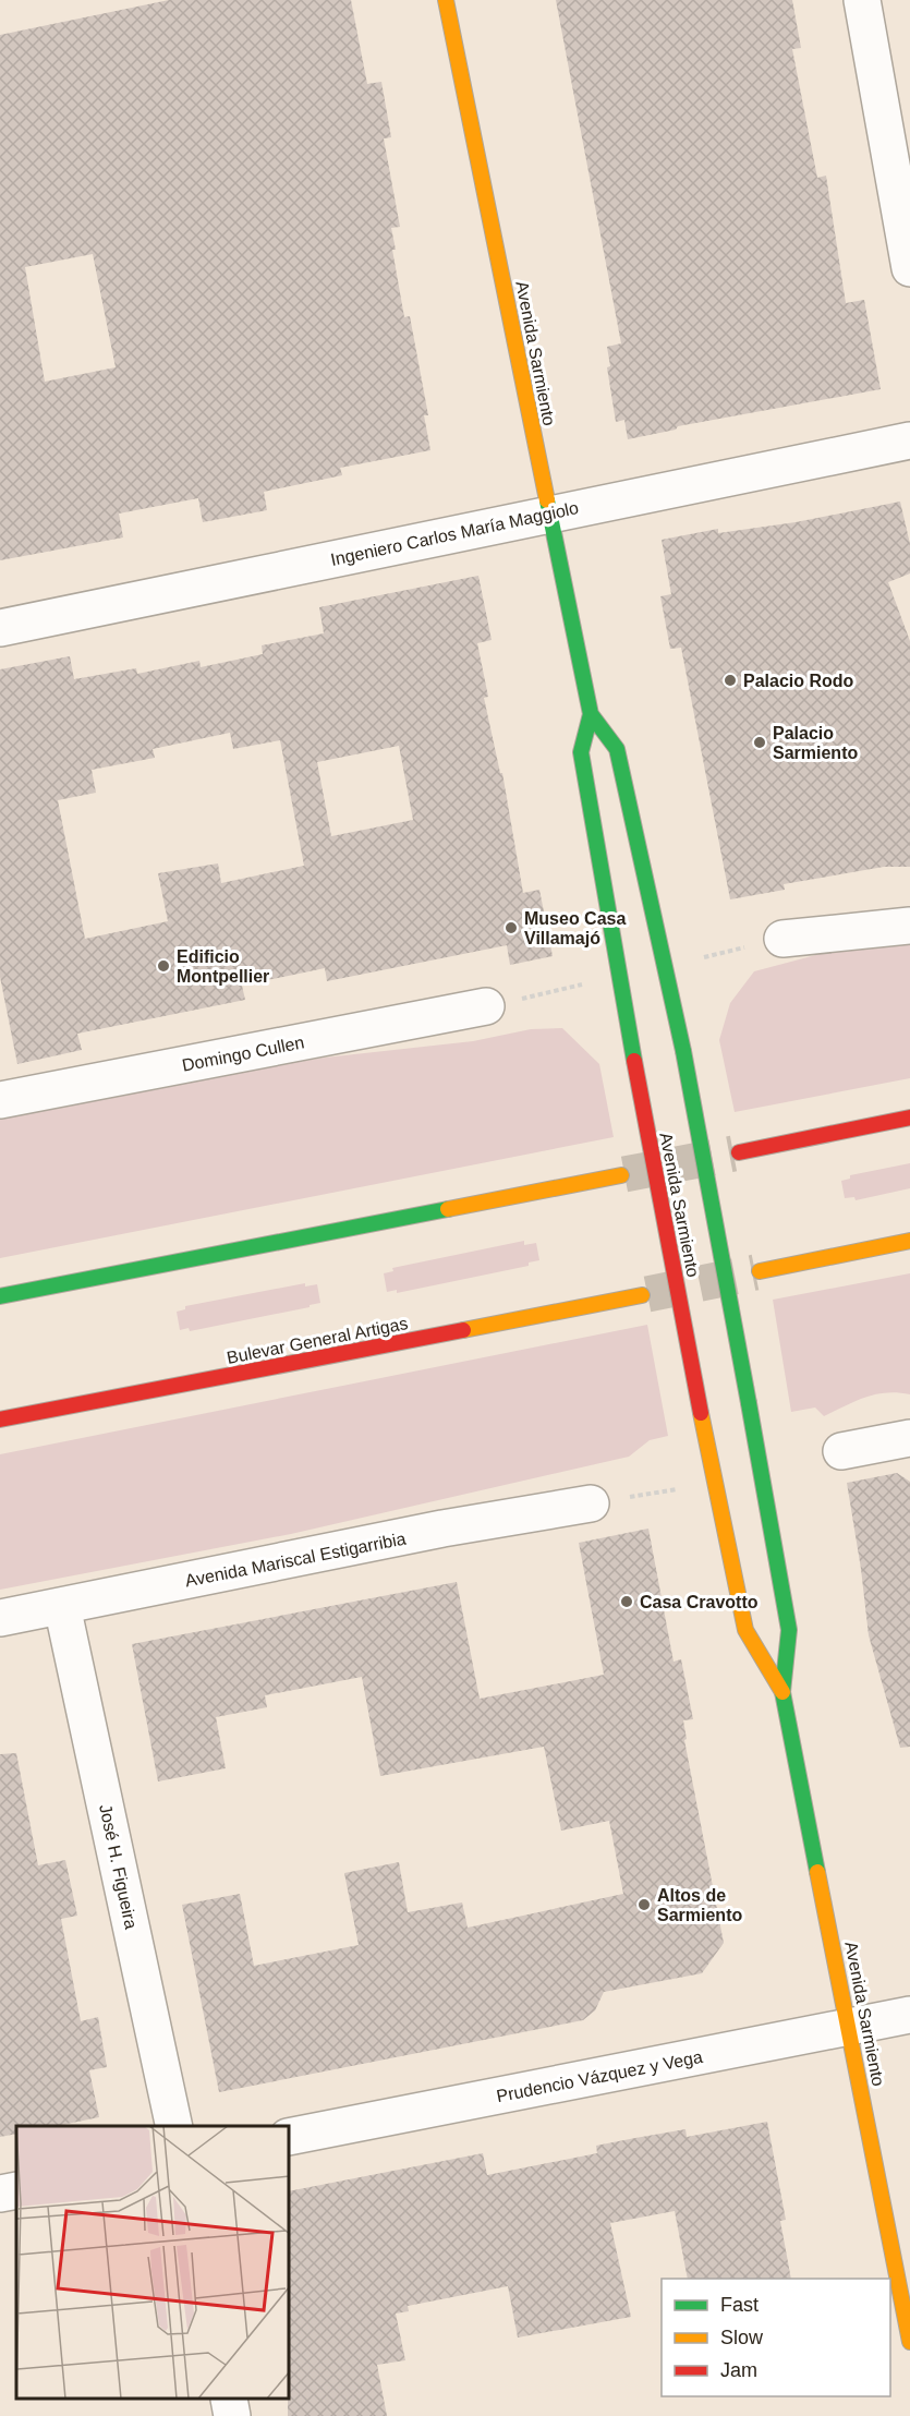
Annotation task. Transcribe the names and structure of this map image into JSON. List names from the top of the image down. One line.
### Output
{"streets":{"street":["Avenida Sarmiento","Ingeniero Carlos María Maggiolo","Domingo Cullen","Bulevar General Artigas","Avenida Mariscal Estigarribia","José H. Figueira","Prudencio Vázquez y Vega"]},"crossings":[["Avenida Sarmiento","Ingeniero Carlos María Maggiolo"],["Avenida Sarmiento","Prudencio Vázquez y Vega"],["Avenida Mariscal Estigarribia","José H. Figueira"]],"places":["Palacio Rodo","Palacio Sarmiento","Museo Casa Villamajó","Edificio Montpellier","Casa Cravotto","Altos de Sarmiento"],"legend":["Fast","Slow","Jam"]}
